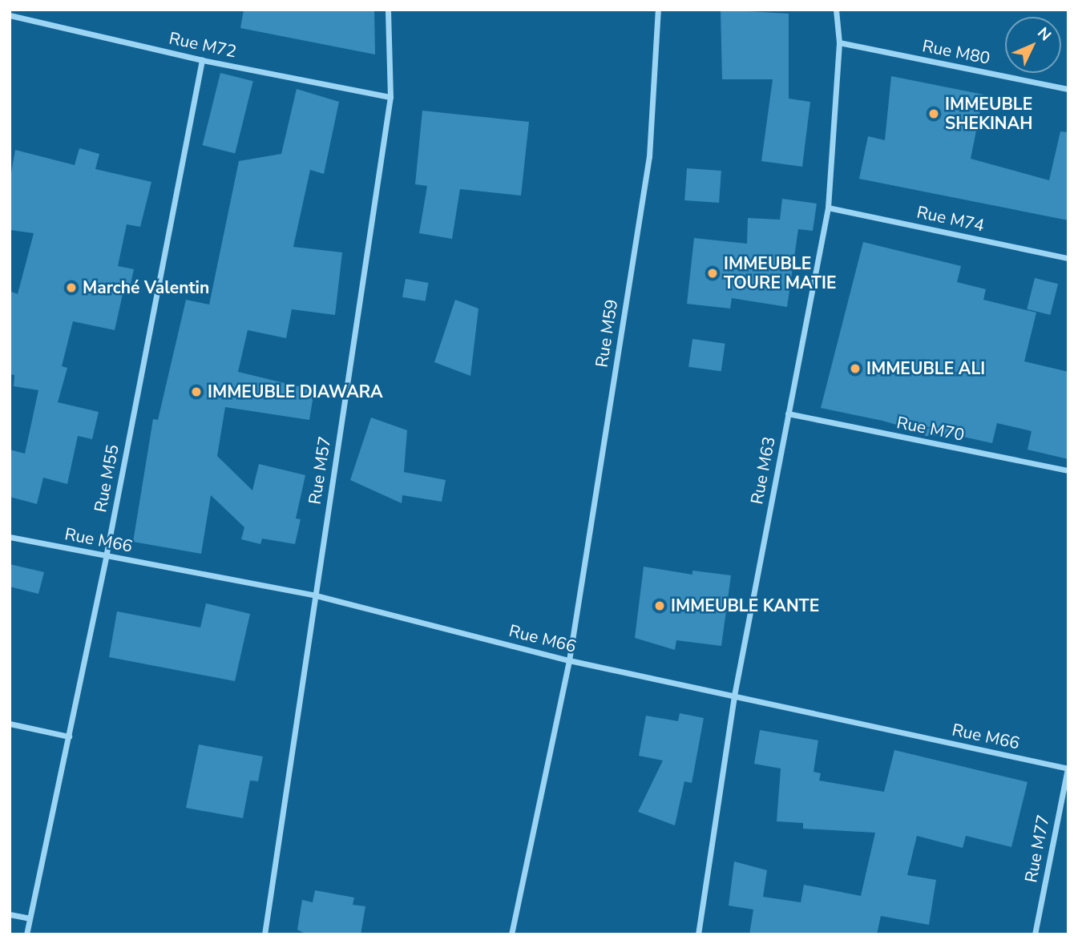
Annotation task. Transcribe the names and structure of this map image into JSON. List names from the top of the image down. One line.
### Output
{"streets":{"street":["Rue M72","Rue M80","Rue M74","Rue M59","Rue M70","Rue M57","Rue M63","Rue M55","Rue M66","Rue M77"]},"crossings":[["Rue M72","Rue M57"],["Rue M72","Rue M55"],["Rue M80","Rue M63"],["Rue M74","Rue M63"],["Rue M59","Rue M66"],["Rue M70","Rue M63"],["Rue M57","Rue M66"],["Rue M63","Rue M66"],["Rue M55","Rue M66"],["Rue M66","Rue M77"]],"places":["IMMEUBLE SHEKINAH","IMMEUBLE TOURE MATIE","Marché Valentin","IMMEUBLE ALI","IMMEUBLE DIAWARA","IMMEUBLE KANTE"],"north":"top right"}
